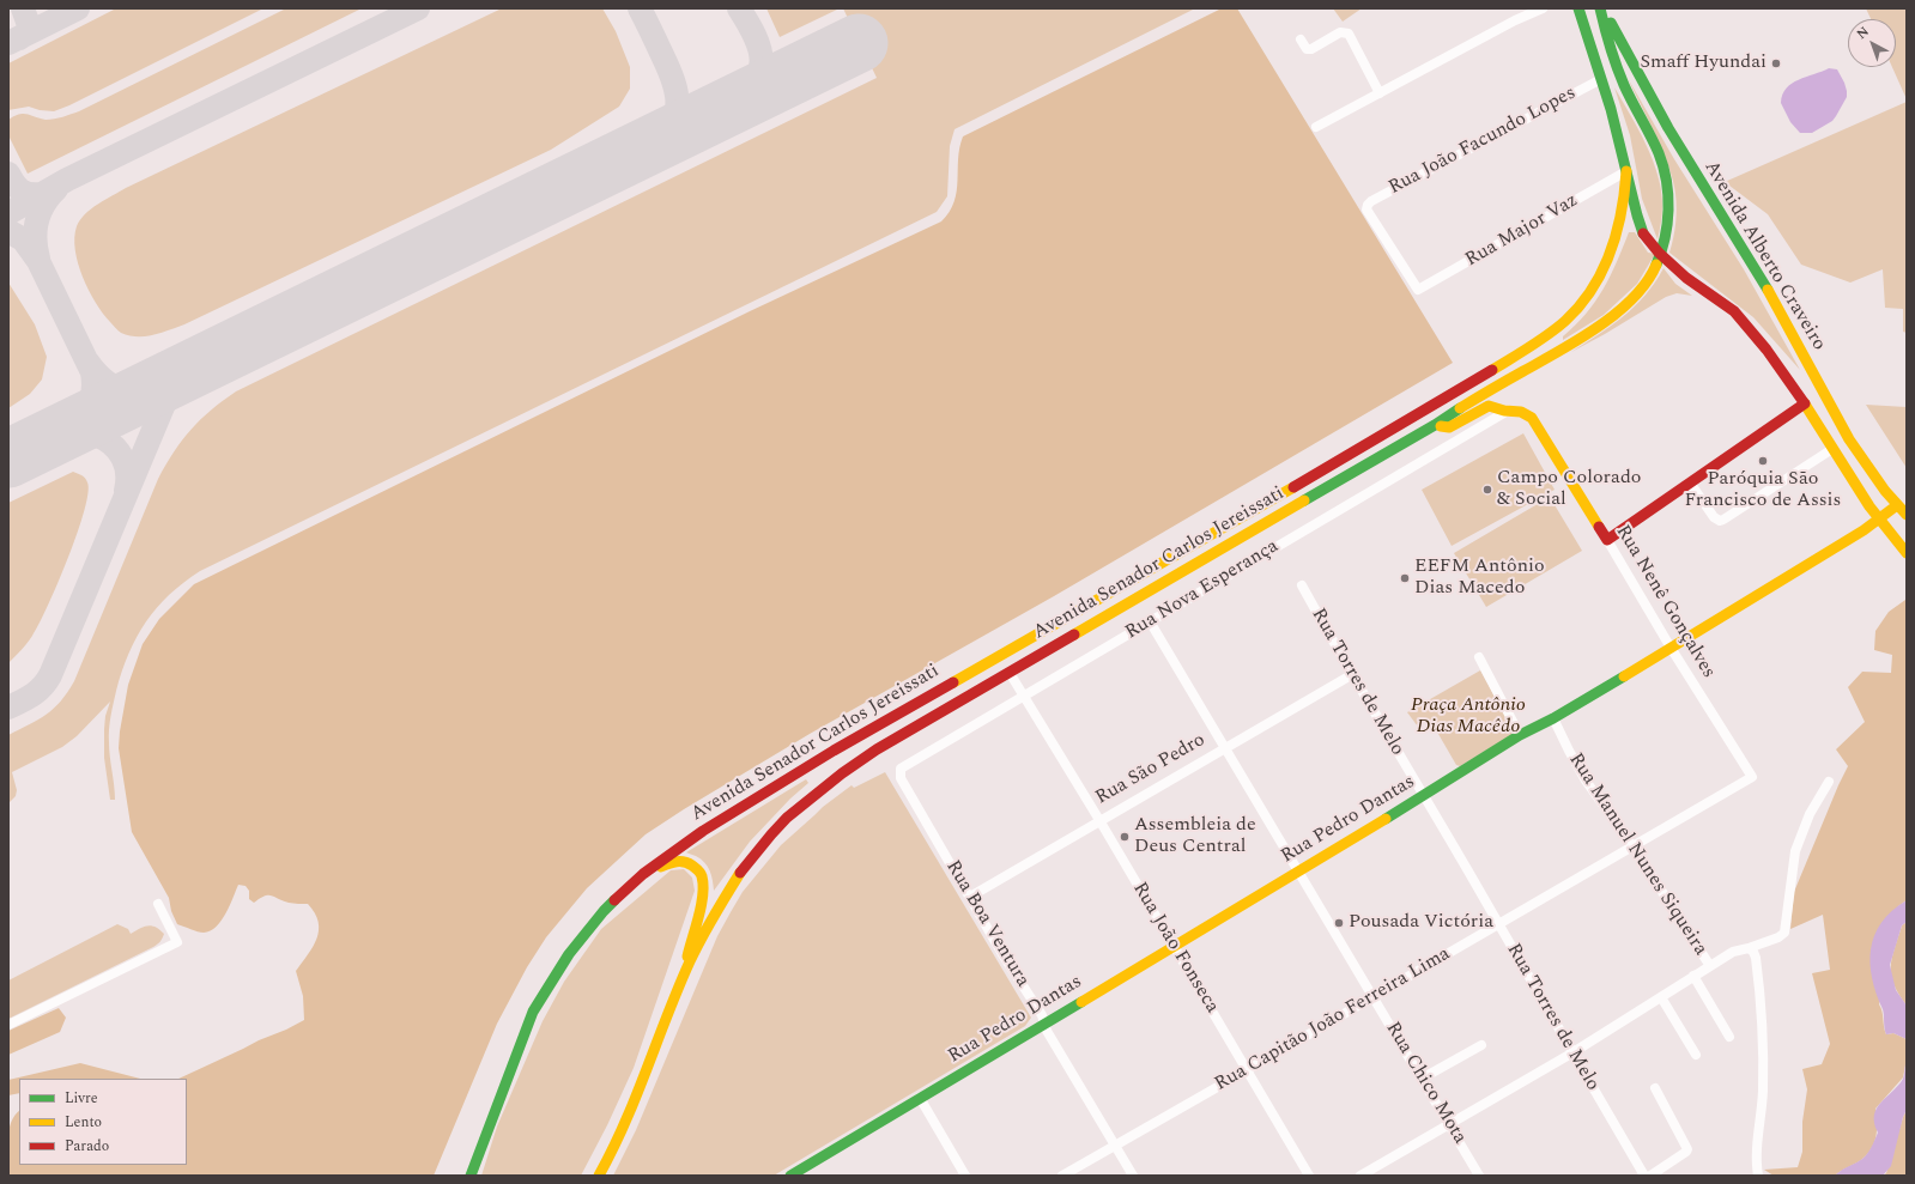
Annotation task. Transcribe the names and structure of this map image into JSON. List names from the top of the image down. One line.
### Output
{"streets":{"main road":["Avenida Alberto Craveiro","Avenida Senador Carlos Jereissati","Rua Nenê Gonçalves","Rua Pedro Dantas"],"street":["Rua João Facundo Lopes","Rua Major Vaz","Rua Nova Esperança","Rua Torres de Melo","Rua São Pedro","Rua Manuel Nunes Siqueira","Rua Boa Ventura","Rua João Fonseca","Rua Capitão João Ferreira Lima","Rua Chico Mota"]},"crossings":[["Rua João Facundo Lopes","Rua Major Vaz"],["Rua Major Vaz","Avenida Senador Carlos Jereissati"],["Avenida Alberto Craveiro","Avenida Senador Carlos Jereissati"],["Avenida Alberto Craveiro","Rua Pedro Dantas"],["Avenida Senador Carlos Jereissati","Rua Nenê Gonçalves"],["Avenida Senador Carlos Jereissati","Rua João Fonseca"],["Rua Nova Esperança","Rua Nenê Gonçalves"],["Rua Nova Esperança","Rua Boa Ventura"],["Rua Nova Esperança","Rua João Fonseca"],["Rua Nova Esperança","Rua Chico Mota"],["Rua Nenê Gonçalves","Rua Pedro Dantas"],["Rua Nenê Gonçalves","Rua Capitão João Ferreira Lima"],["Rua Torres de Melo","Rua São Pedro"],["Rua Torres de Melo","Rua Pedro Dantas"],["Rua Torres de Melo","Rua Capitão João Ferreira Lima"],["Rua São Pedro","Rua Boa Ventura"],["Rua São Pedro","Rua João Fonseca"],["Rua São Pedro","Rua Chico Mota"],["Rua Pedro Dantas","Rua Manuel Nunes Siqueira"],["Rua Pedro Dantas","Rua Boa Ventura"],["Rua Pedro Dantas","Rua João Fonseca"],["Rua Pedro Dantas","Rua Chico Mota"],["Rua Manuel Nunes Siqueira","Rua Capitão João Ferreira Lima"],["Rua Boa Ventura","Rua Capitão João Ferreira Lima"],["Rua João Fonseca","Rua Capitão João Ferreira Lima"],["Rua Capitão João Ferreira Lima","Rua Chico Mota"]],"parks":["Praça Antônio Dias Macêdo"],"places":["Smaff Hyundai","Paróquia São Francisco de Assis","Campo Colorado & Social","EEFM Antônio Dias Macedo","Assembleia de Deus Central","Pousada Victória"],"legend":["Livre","Lento","Parado"],"north":"top left"}
